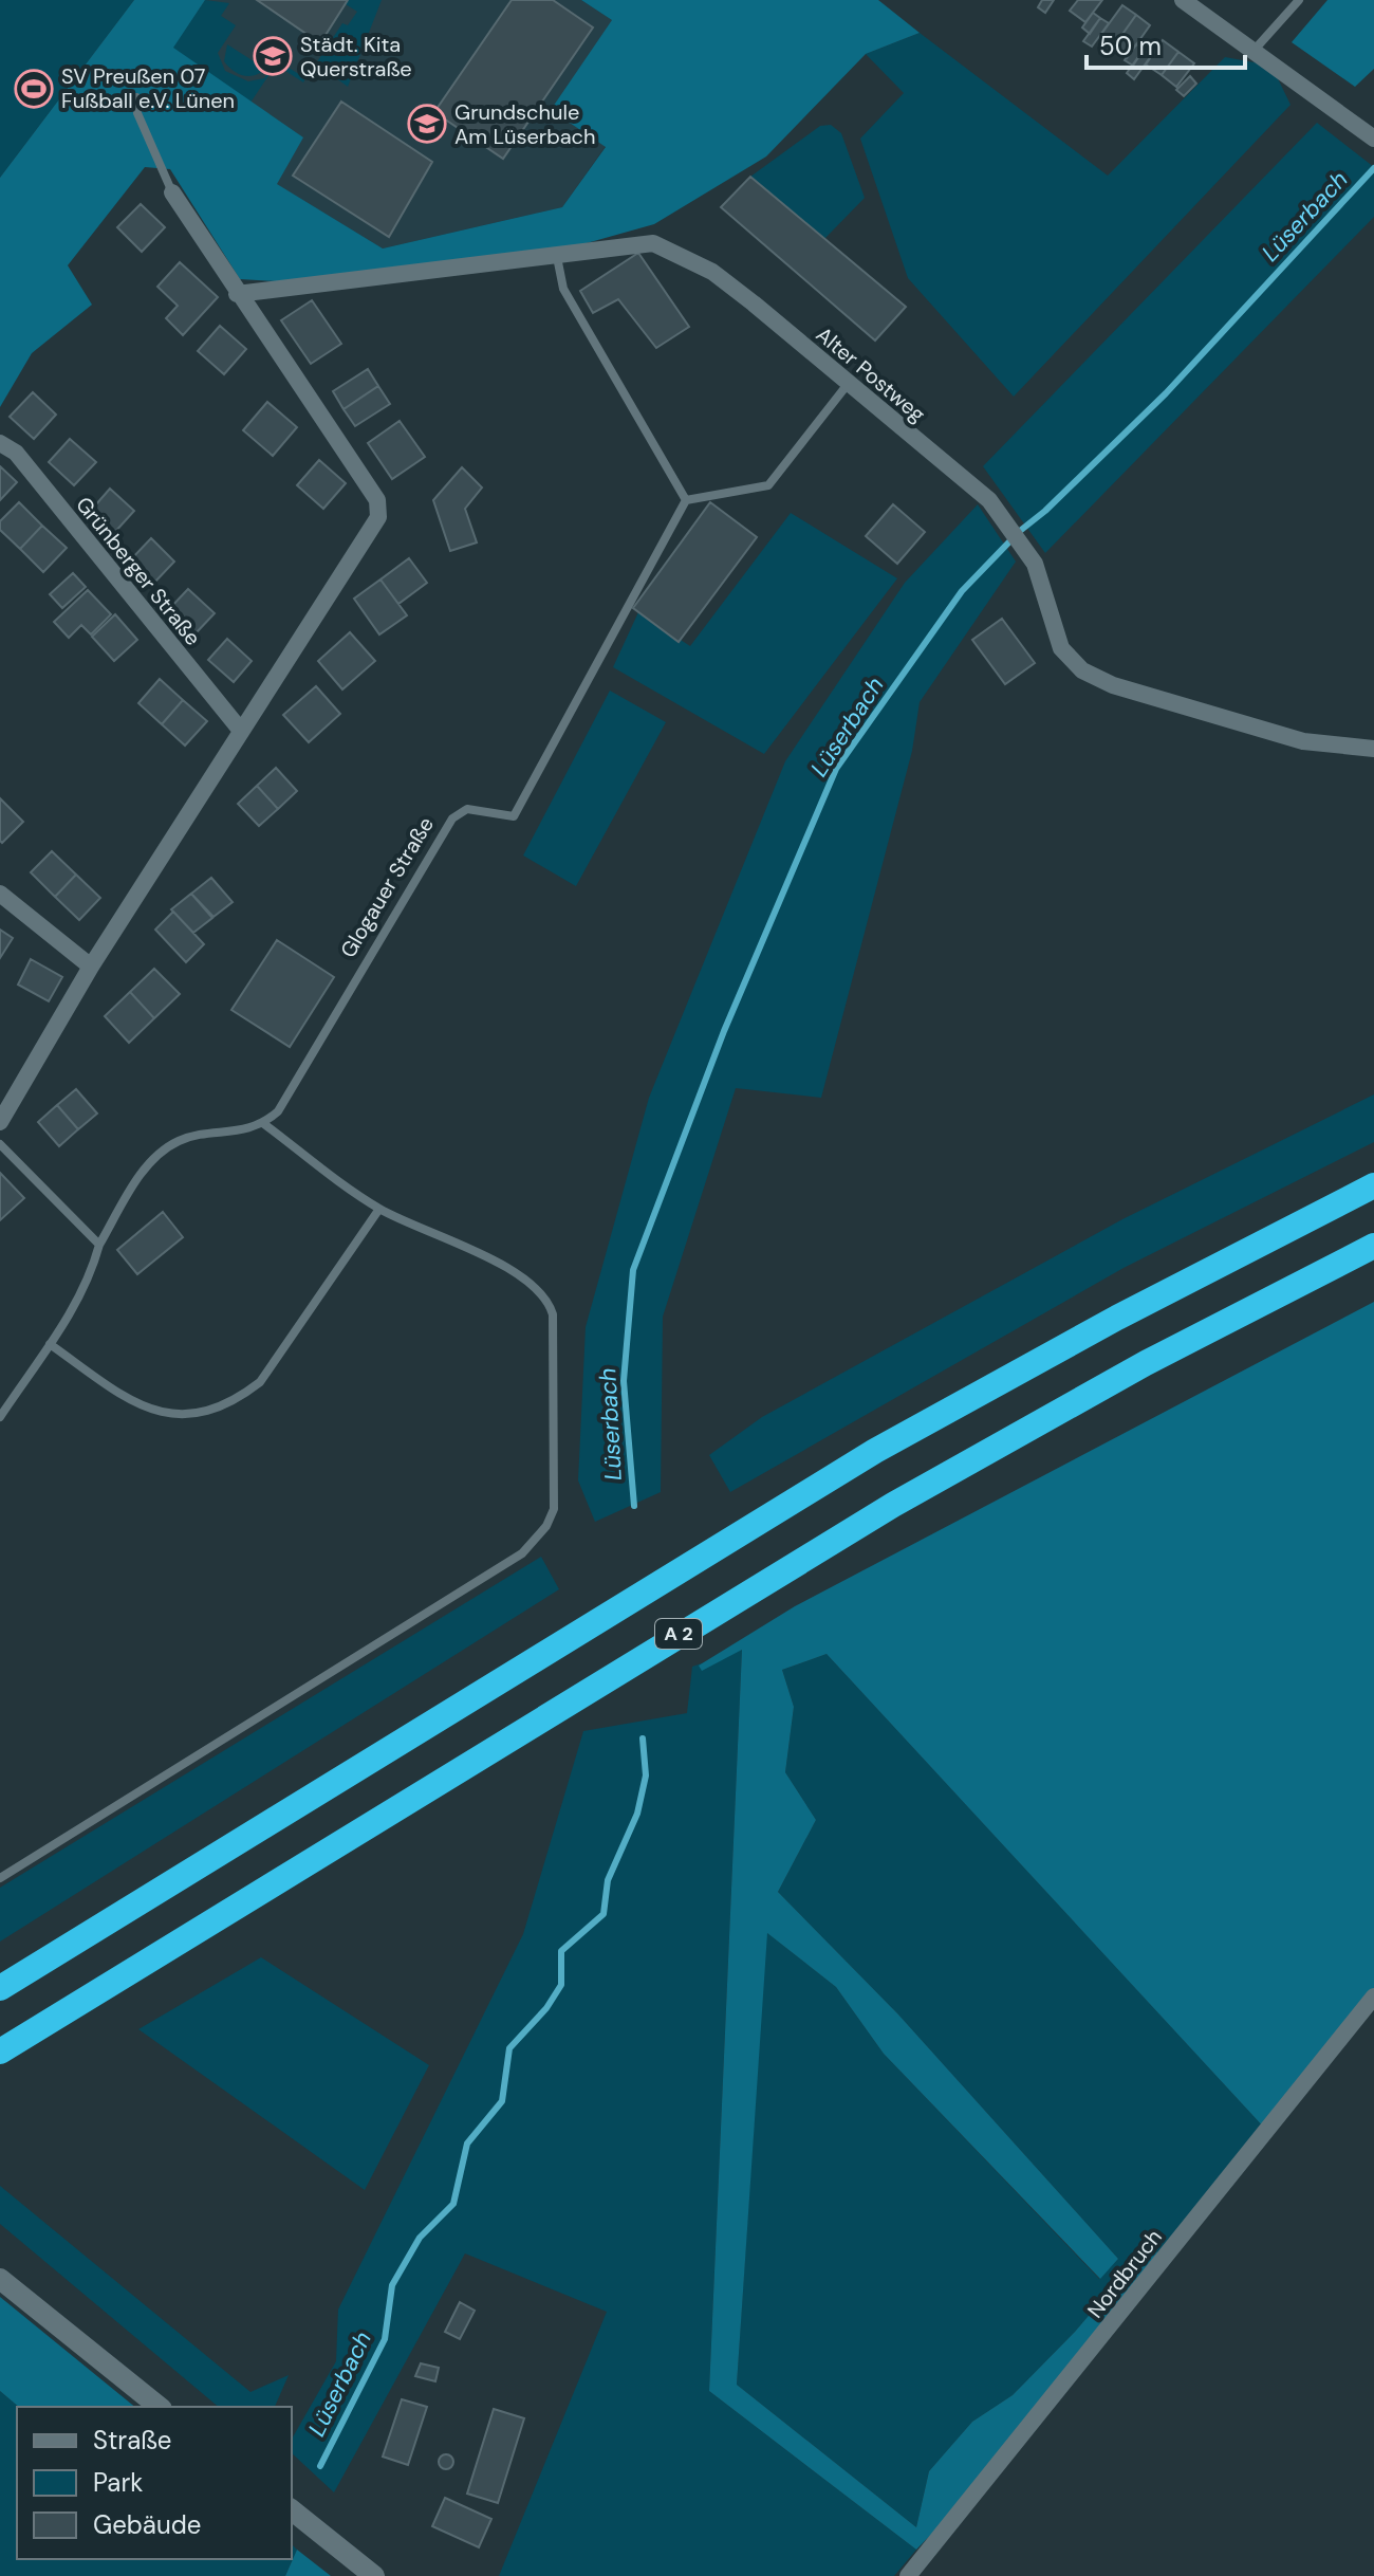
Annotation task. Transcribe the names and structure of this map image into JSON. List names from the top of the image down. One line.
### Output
{"streets":{"highway":["A 2"],"street":["Alter Postweg","Grünberger Straße","Nordbruch"],"lane":["Glogauer Straße"]},"water":["Lüserbach"],"places":{"school or university":["Städt. Kita Querstraße","Grundschule Am Lüserbach"],"sports":["SV Preußen 07 Fußball e.V. Lünen"]},"legend":["Straße","Park","Gebäude"],"scale_bar":"50 m"}
